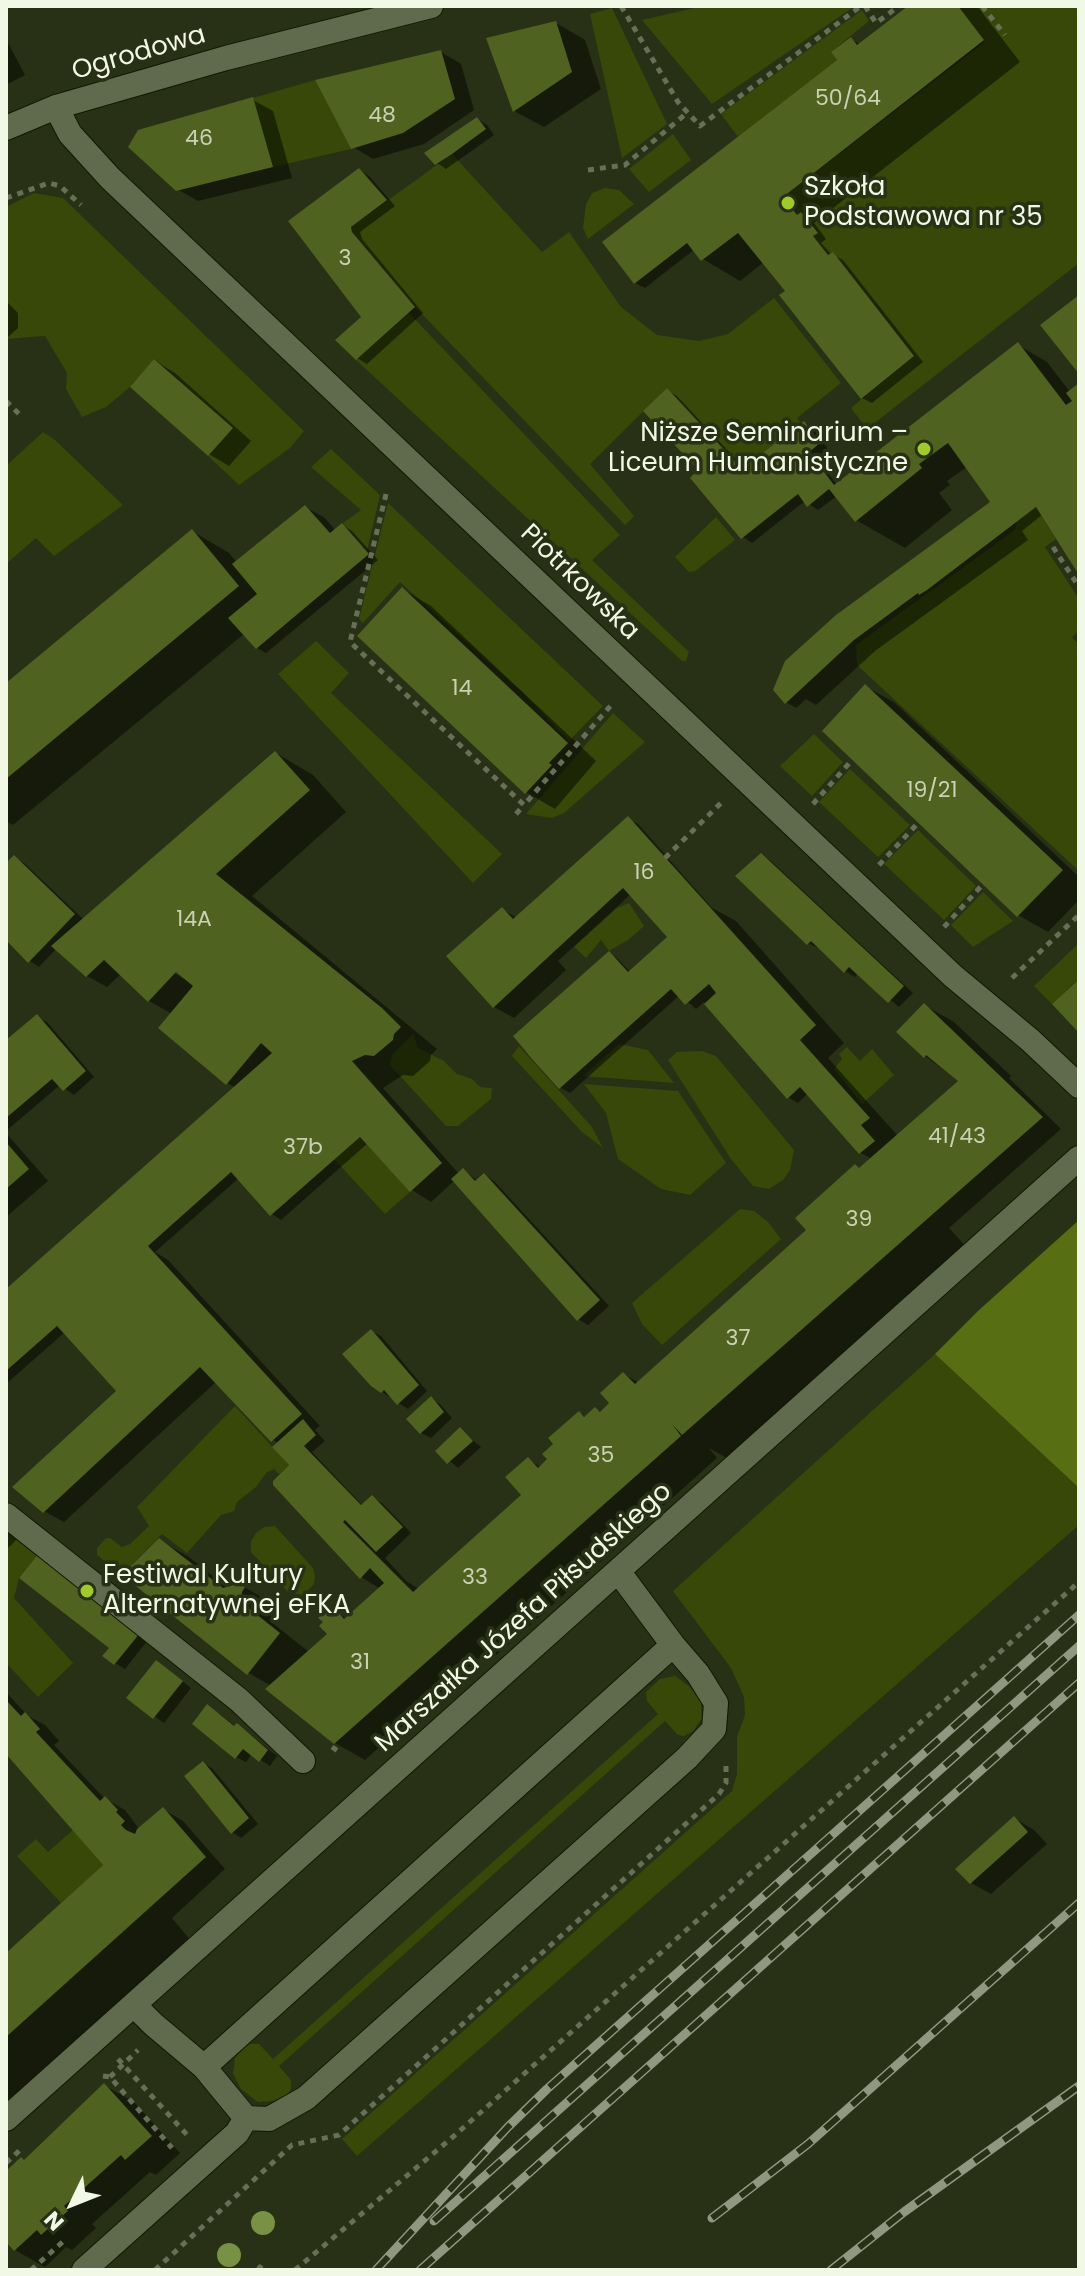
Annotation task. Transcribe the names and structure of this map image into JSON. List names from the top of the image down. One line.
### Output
{"streets":{"street":["Ogrodowa","Piotrkowska","Marszałka Józefa Piłsudskiego"]},"crossings":[["Ogrodowa","Piotrkowska"]],"places":["Szkoła Podstawowa nr 35","Niższe Seminarium – Liceum Humanistyczne","Festiwal Kultury Alternatywnej eFKA"],"house_numbers":["50/64","48","46","3","14","19/21","16","14A","41/43","37b","39","37","35","33","31"],"north":"bottom left"}
